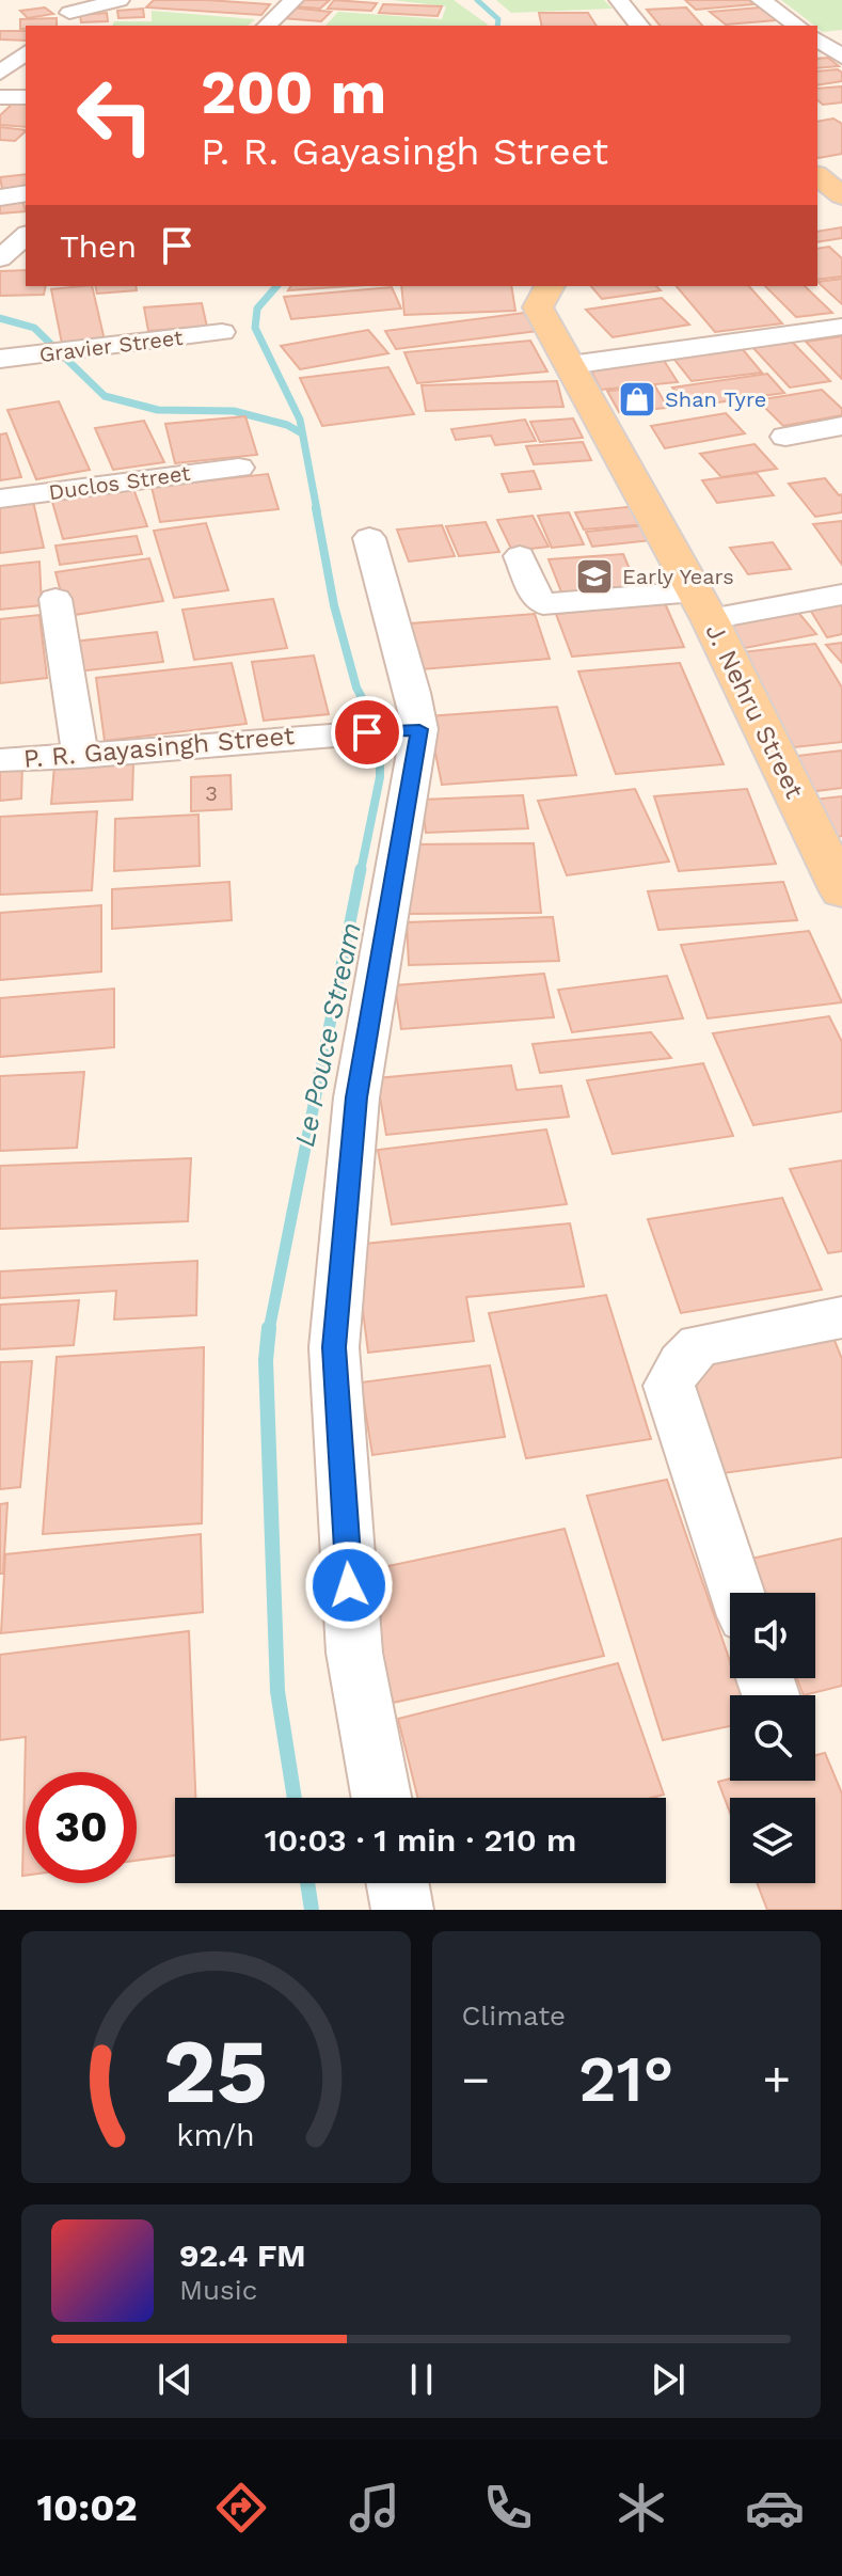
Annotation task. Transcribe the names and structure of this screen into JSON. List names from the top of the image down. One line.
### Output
{"streets":{"main road":["J. Nehru Street"],"street":["Gravier Street","Duclos Street","P. R. Gayasingh Street"]},"water":["Le Pouce Stream"],"places":{"shop":["Shan Tyre"],"school or university":["Early Years"]},"house_numbers":["3"],"page":{"turn":["200 m","P. R. Gayasingh Street"],"then":"Then","limit":"30","trip":"10:03 · 1 min · 210 m","tile":"Climate","heat":["−","21°","+"],"song":["92.4 FM","Music"],"tabs":"10:02","gauge":["25","km/h"]}}
